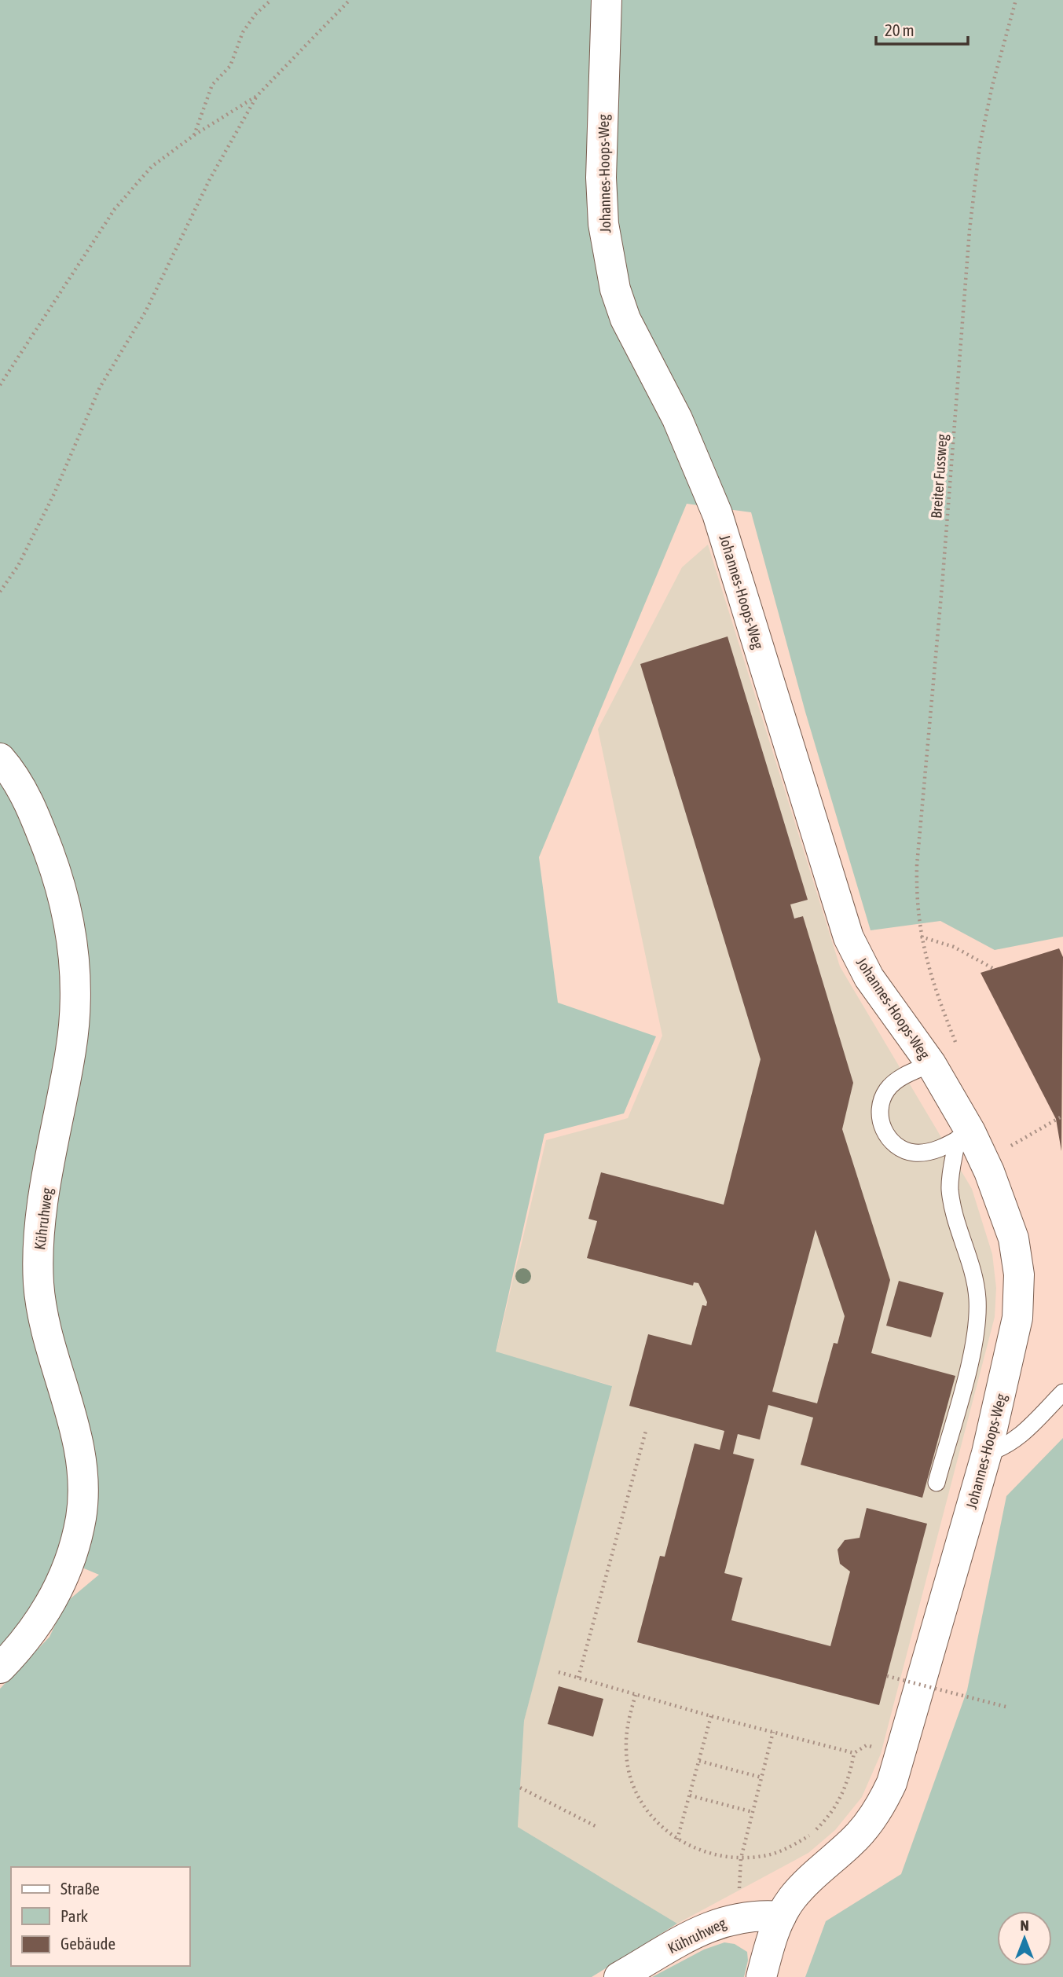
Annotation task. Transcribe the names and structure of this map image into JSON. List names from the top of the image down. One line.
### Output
{"streets":{"street":["Johannes-Hoops-Weg","Kühruhweg"],"path":["Breiter Fussweg"]},"crossings":[["Johannes-Hoops-Weg","Kühruhweg"]],"legend":["Straße","Park","Gebäude"],"scale_bar":"20 m","north":"top"}
